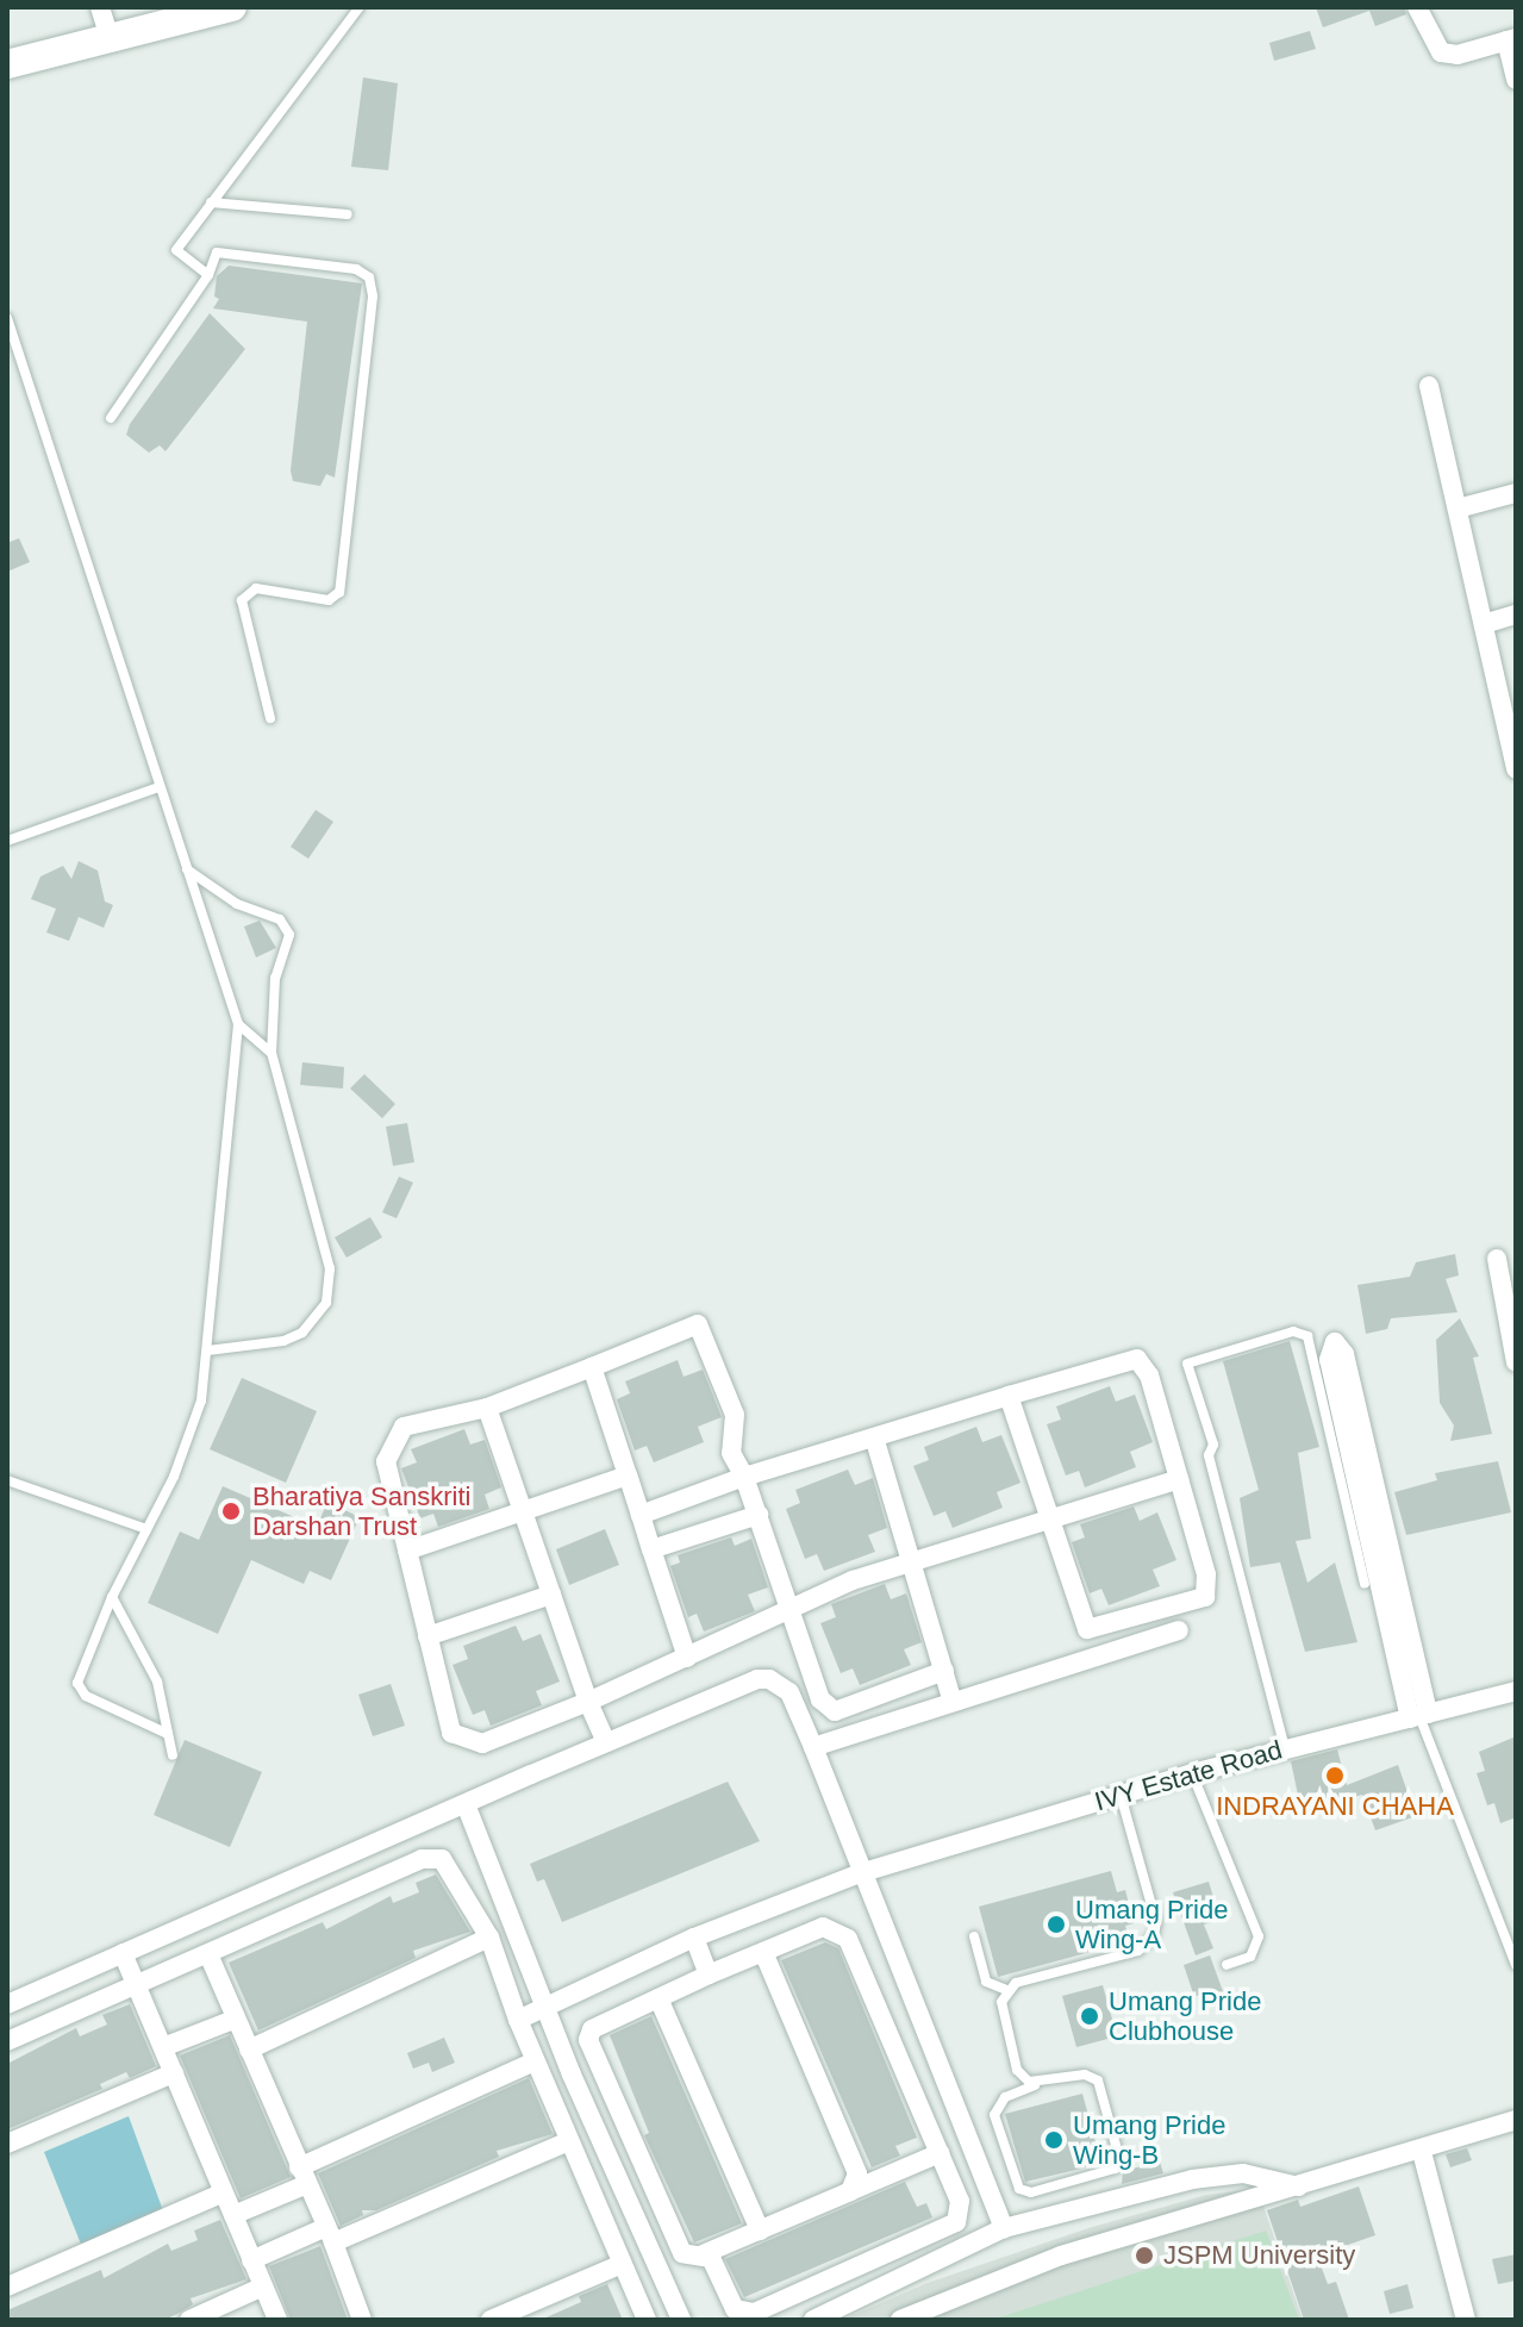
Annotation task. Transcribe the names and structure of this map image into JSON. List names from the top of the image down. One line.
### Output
{"streets":{"street":["IVY Estate Road"]},"places":["Bharatiya Sanskriti Darshan Trust","INDRAYANI CHAHA","Umang Pride Wing-A","Umang Pride Clubhouse","Umang Pride Wing-B","JSPM University"]}
